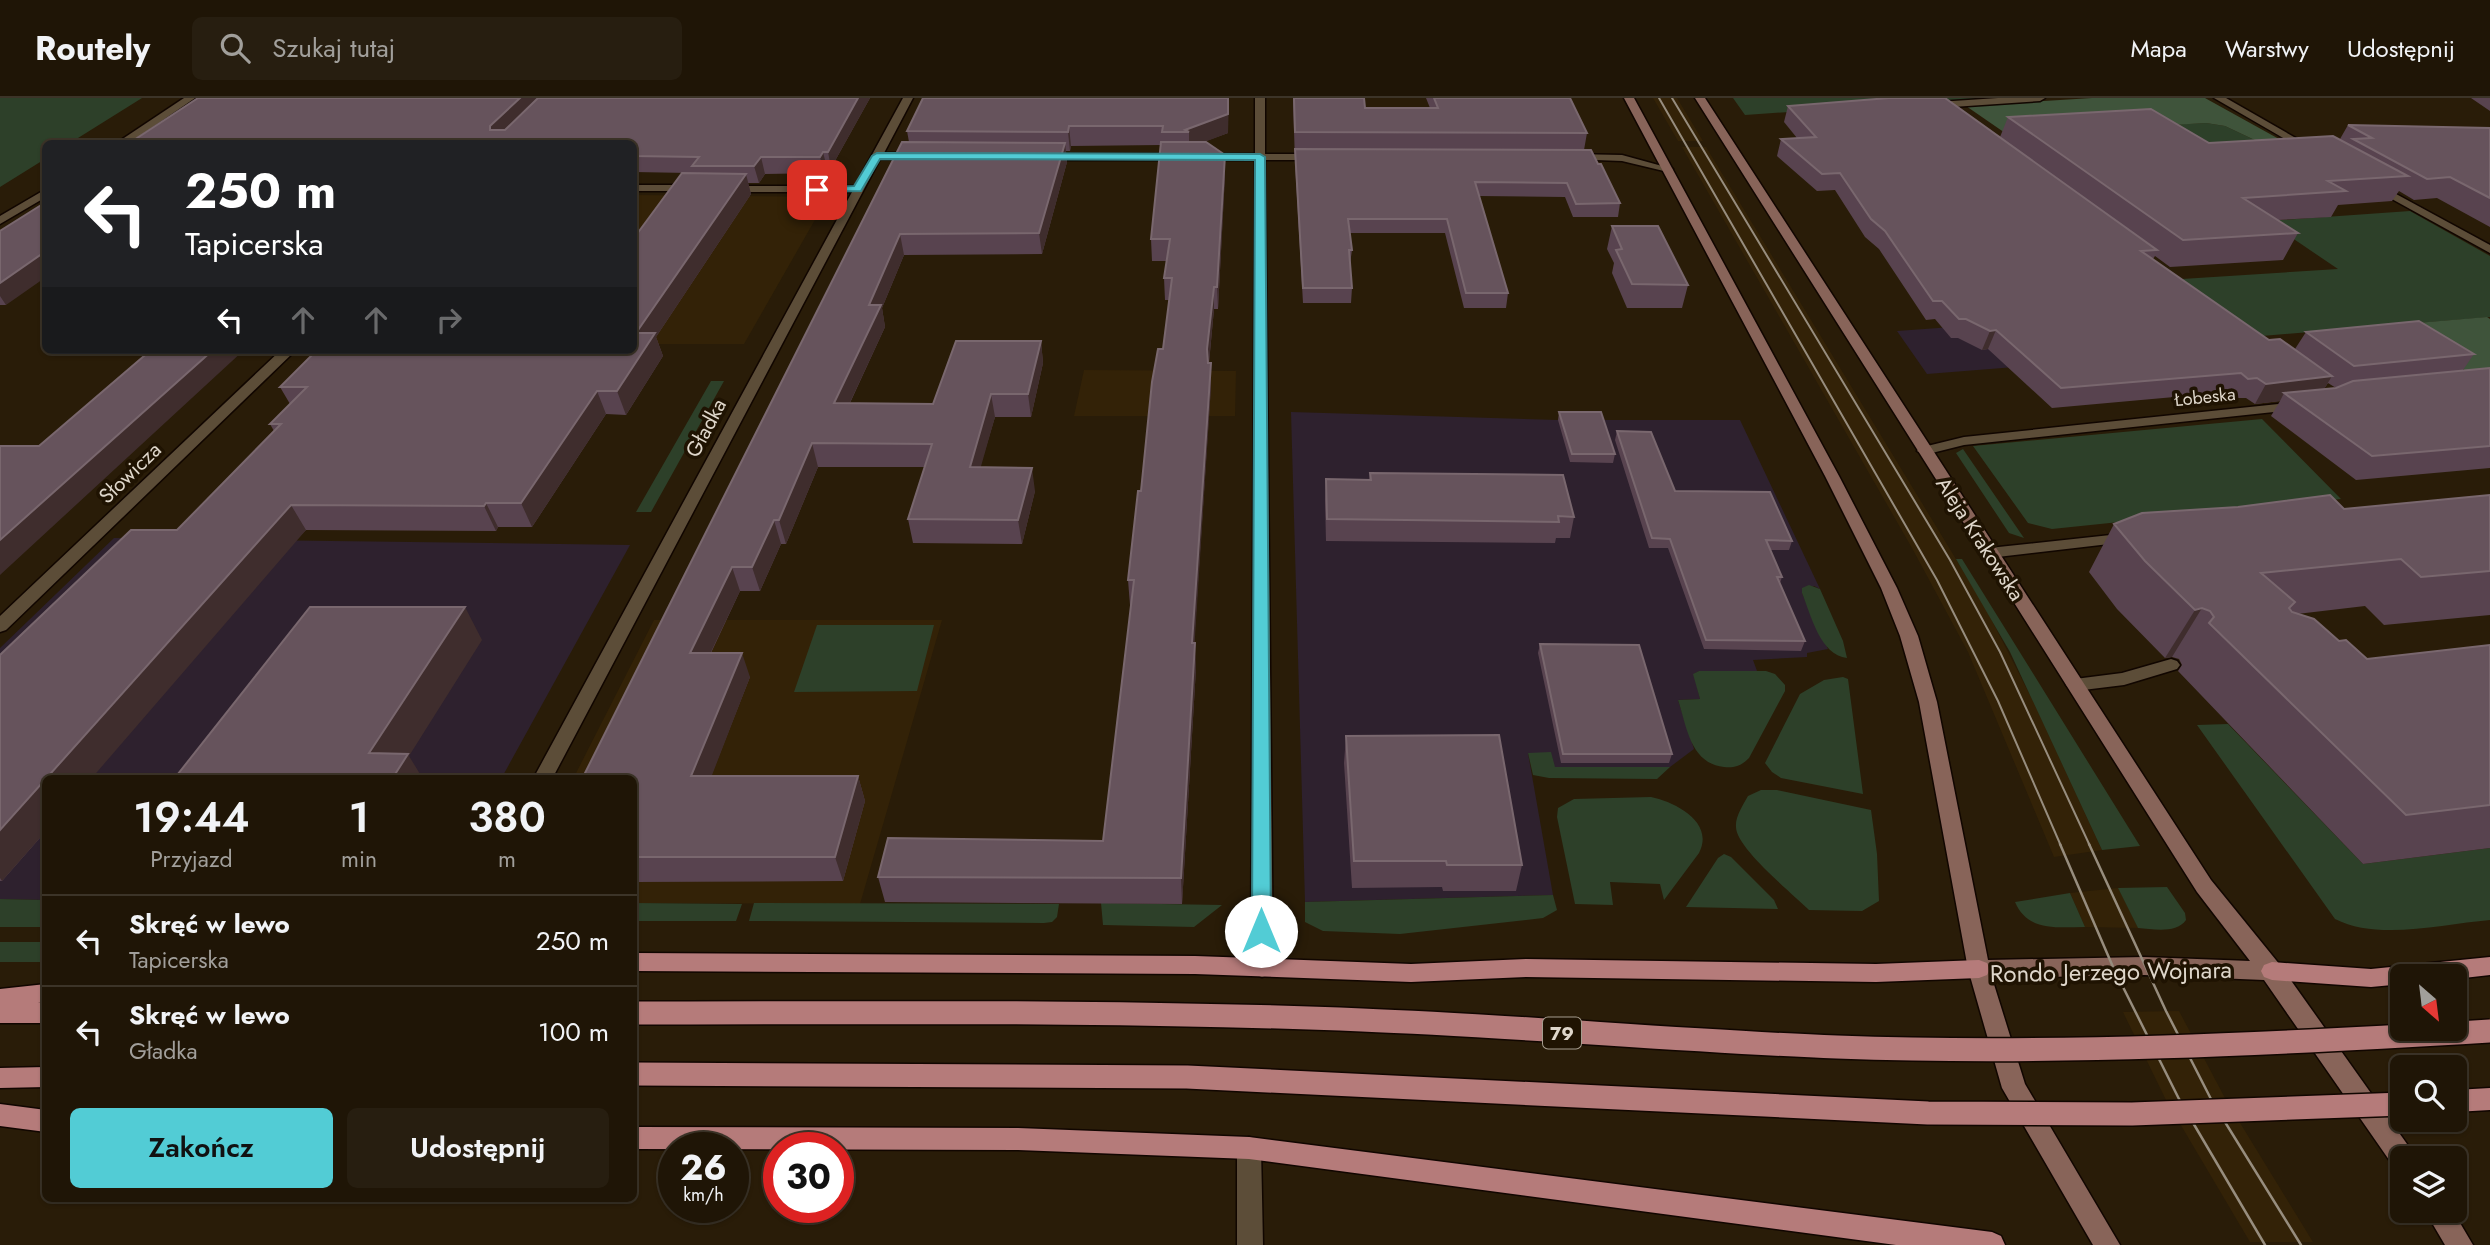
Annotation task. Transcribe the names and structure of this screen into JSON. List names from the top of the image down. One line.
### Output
{"streets":{"main road":["Aleja Krakowska","Rondo Jerzego Wojnara","79"],"street":["Łobeska","Gładka","Słowicza"]},"crossings":[["Łobeska","Aleja Krakowska"],["Aleja Krakowska","Rondo Jerzego Wojnara"]],"north":"bottom right","page":{"header":"Routely","search":"Szukaj tutaj","nav":["Mapa","Warstwy","Udostępnij"],"turn":["250 m","Tapicerska"],"eta":["19:44","Przyjazd","1","min","380","m"],"list":[{"name":"Skręć w lewo","note":"Tapicerska","value":"250 m"},{"name":"Skręć w lewo","note":"Gładka","value":"100 m"}],"buttons":["Zakończ","Udostępnij"],"speed":"26 km/h","limit":"30"}}
